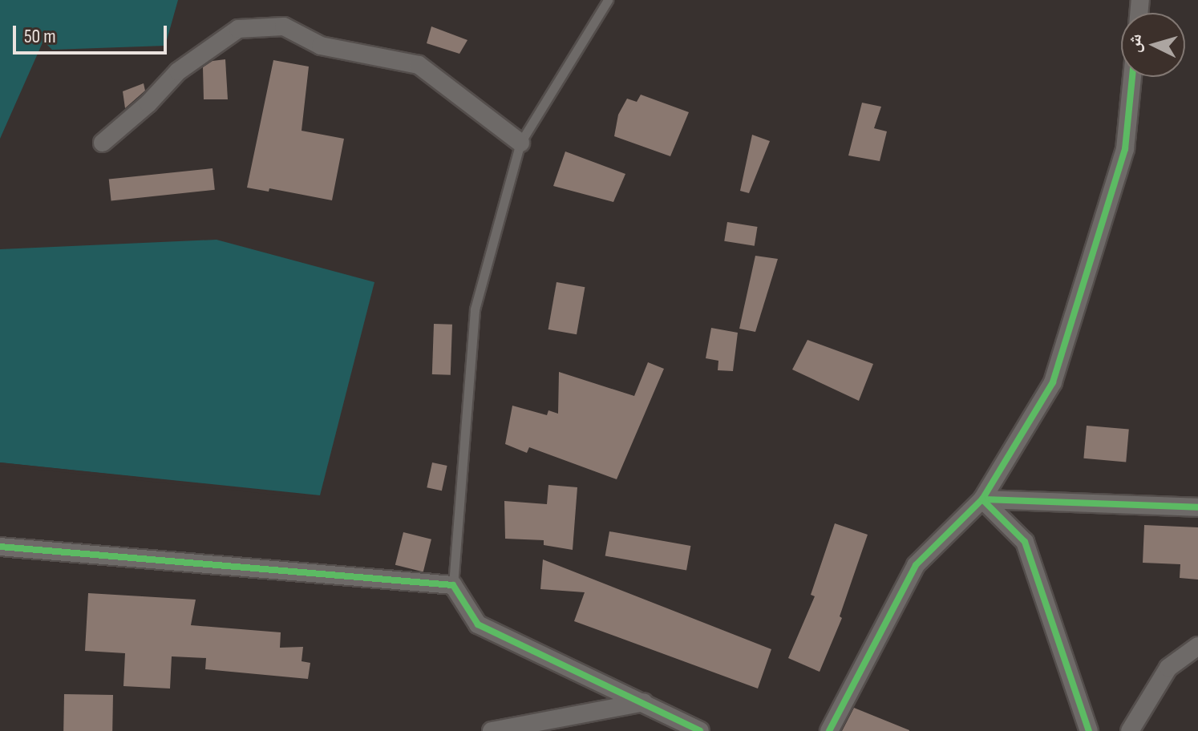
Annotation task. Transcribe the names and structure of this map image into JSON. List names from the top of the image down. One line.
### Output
{"scale_bar":"50 m","north":"left"}
